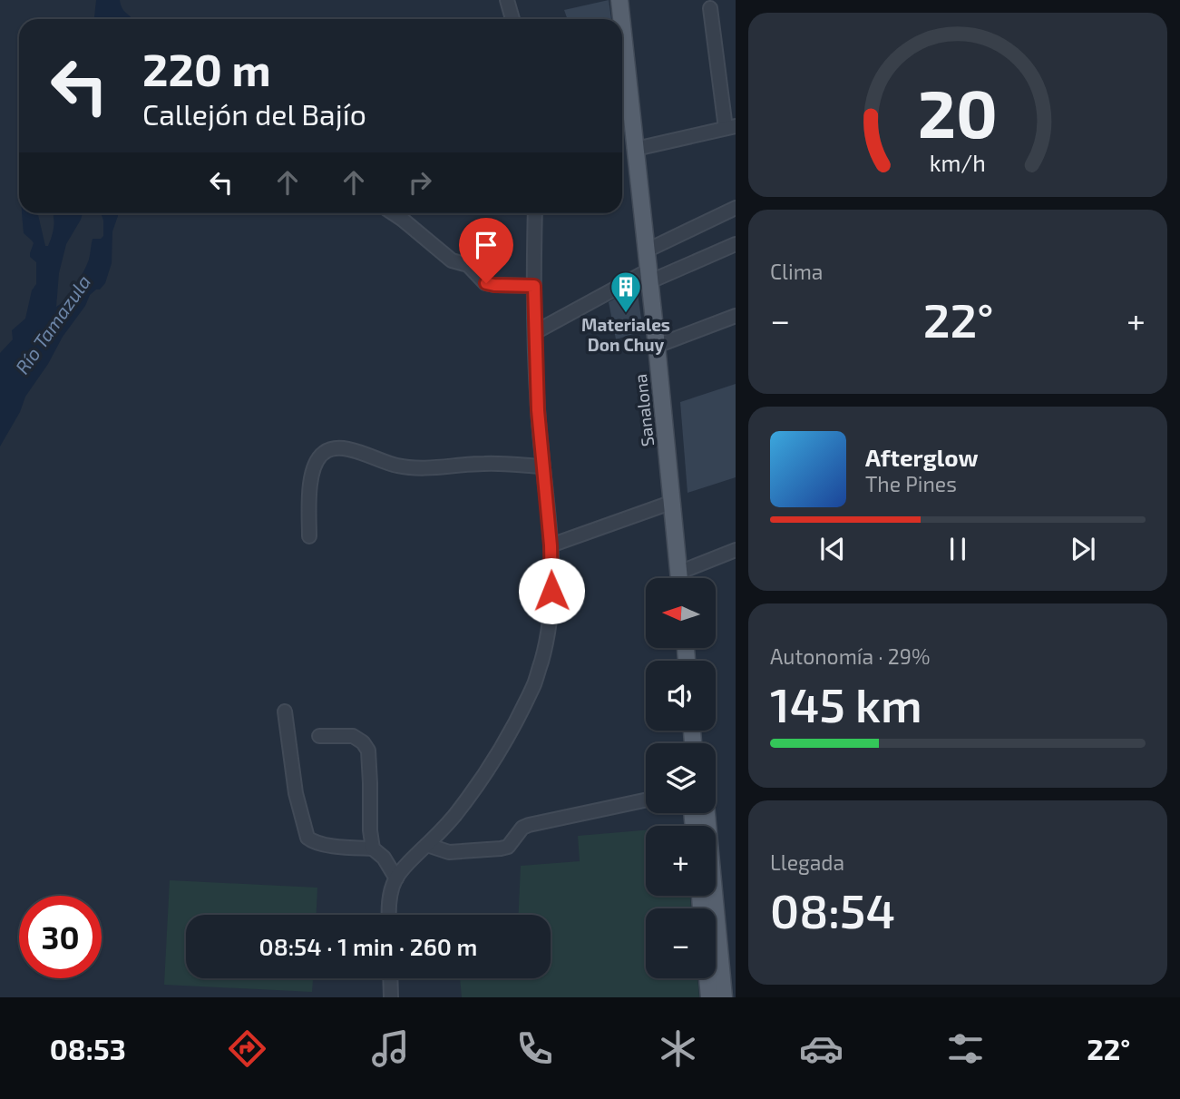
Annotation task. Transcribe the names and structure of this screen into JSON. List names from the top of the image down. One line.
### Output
{"streets":{"main road":["Sanalona"]},"water":["Río Tamazula"],"places":{"building":["Materiales Don Chuy"]},"north":"left","page":{"turn":["220 m","Callejón del Bajío"],"tile":["Clima",["Autonomía · 29%","145 km"],["Llegada","08:54"]],"heat":["−","22°","+"],"song":["Afterglow","The Pines"],"map_buttons":["+","−"],"limit":"30","trip":"08:54 · 1 min · 260 m","tabs":["08:53","22°"],"gauge":["20","km/h"]}}
